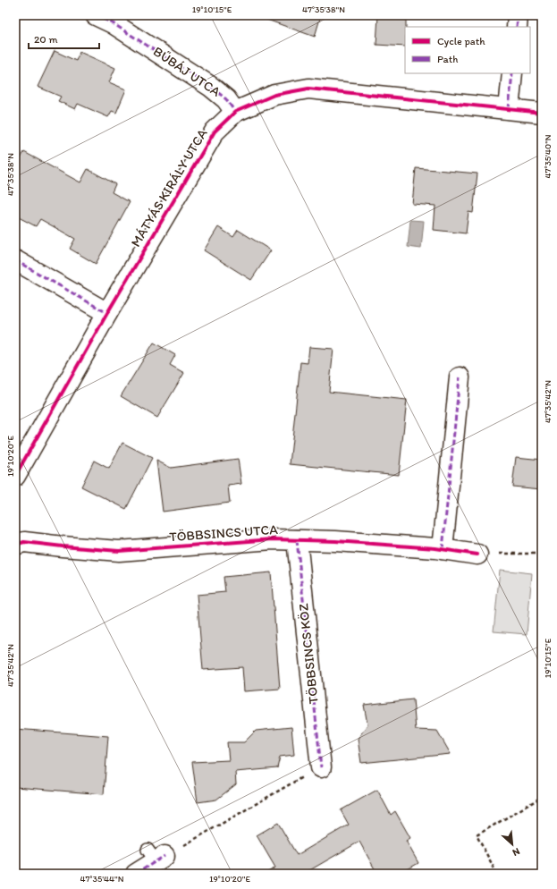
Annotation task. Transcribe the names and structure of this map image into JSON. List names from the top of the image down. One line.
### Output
{"streets":{"street":["BŰBÁJ UTCA","MÁTYÁS KIRÁLY UTCA","TÖBBSINCS UTCA","TÖBBSINCS KÖZ"]},"crossings":[["BŰBÁJ UTCA","MÁTYÁS KIRÁLY UTCA"],["TÖBBSINCS UTCA","TÖBBSINCS KÖZ"]],"legend":["Cycle path","Path"],"scale_bar":"20 m","north":"bottom right","coordinates":["19°10'15\"E","47°35'38\"N","47°35'40\"N","47°35'42\"N","19°10'20\"E","47°35'44\"N"]}
